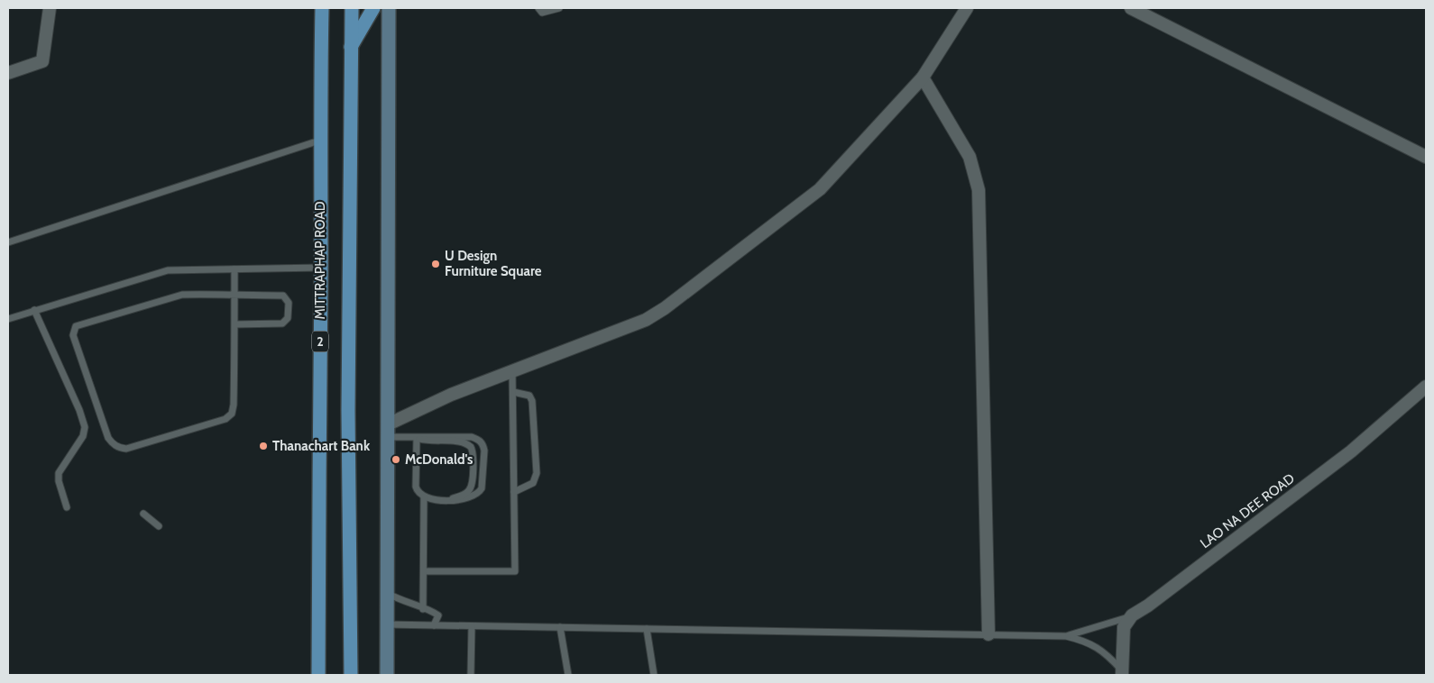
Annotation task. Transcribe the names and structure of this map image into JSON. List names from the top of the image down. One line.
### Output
{"streets":{"main road":["MITTRAPHAP ROAD","2"],"street":["LAO NA DEE ROAD"]},"places":["U Design Furniture Square","Thanachart Bank","McDonald's"]}
